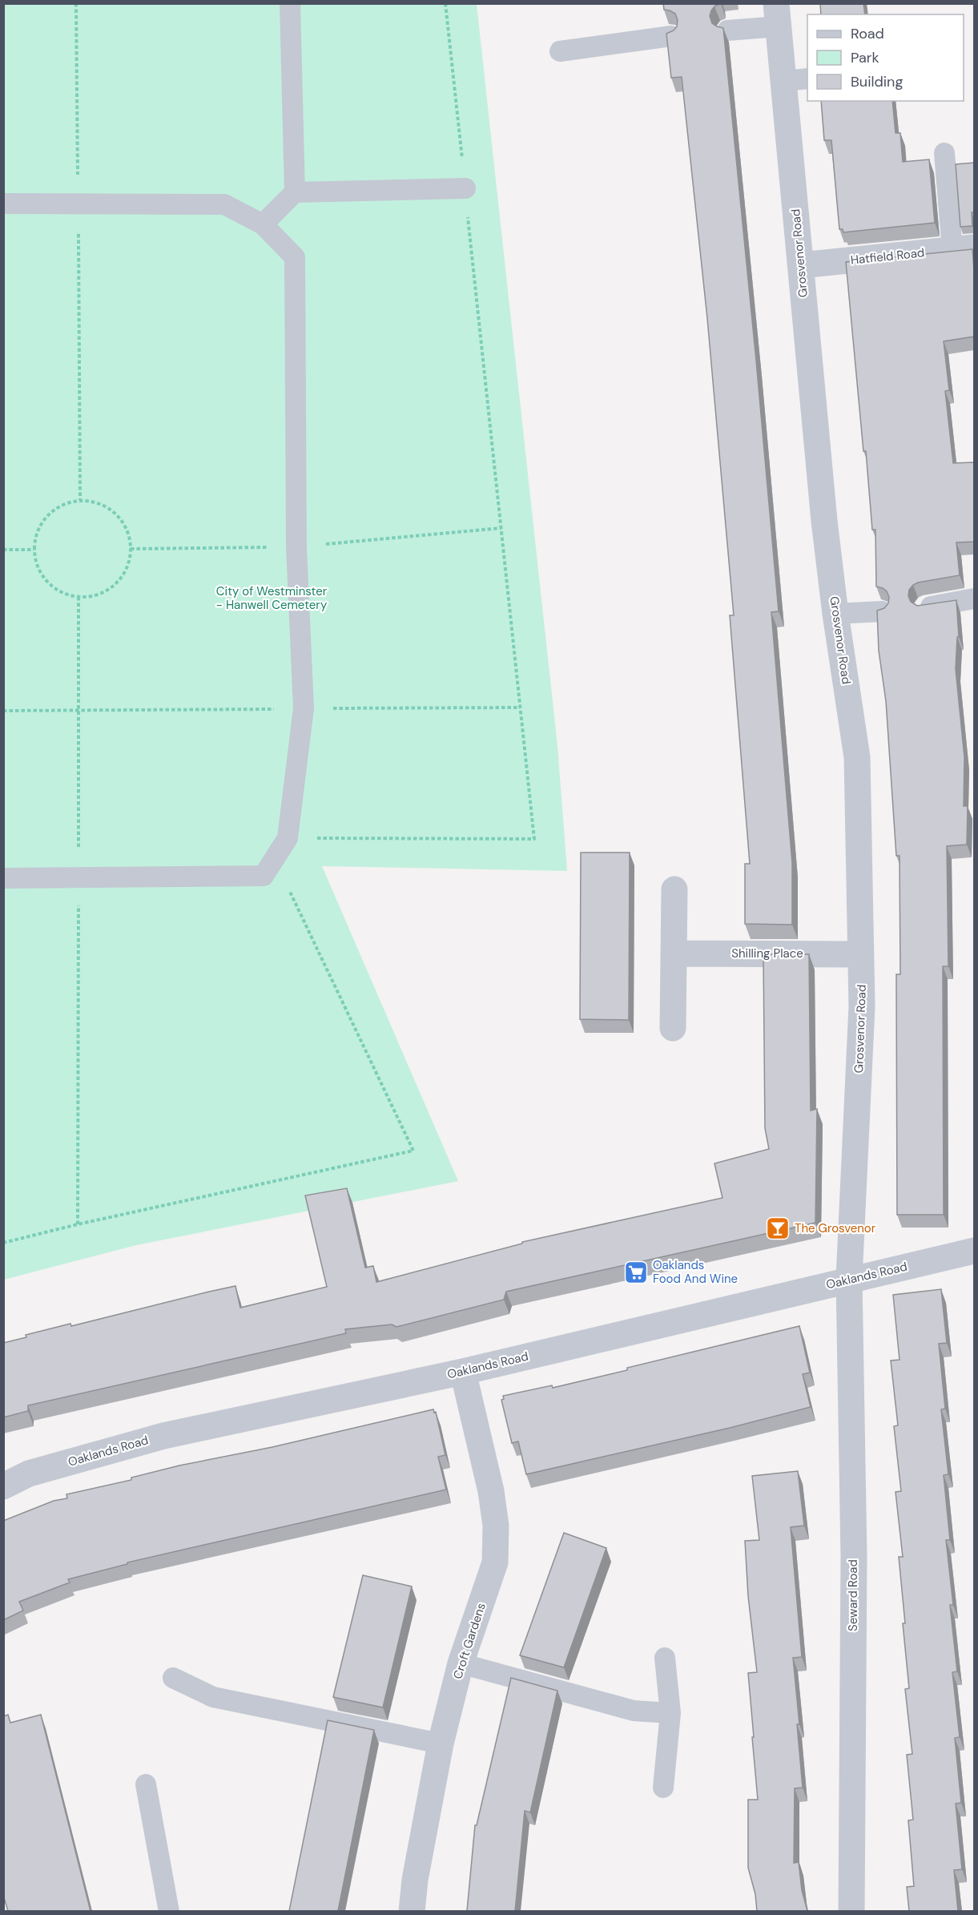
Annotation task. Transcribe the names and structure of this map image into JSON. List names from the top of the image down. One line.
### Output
{"streets":{"street":["Grosvenor Road","Hatfield Road","Shilling Place","Oaklands Road","Seward Road","Croft Gardens"]},"crossings":[["Grosvenor Road","Hatfield Road"],["Grosvenor Road","Shilling Place"],["Grosvenor Road","Oaklands Road"],["Grosvenor Road","Seward Road"],["Oaklands Road","Seward Road"],["Oaklands Road","Croft Gardens"]],"parks":["City of Westminster - Hanwell Cemetery"],"places":{"bar":["The Grosvenor"],"supermarket":["Oaklands Food And Wine"]},"legend":["Road","Park","Building"]}
